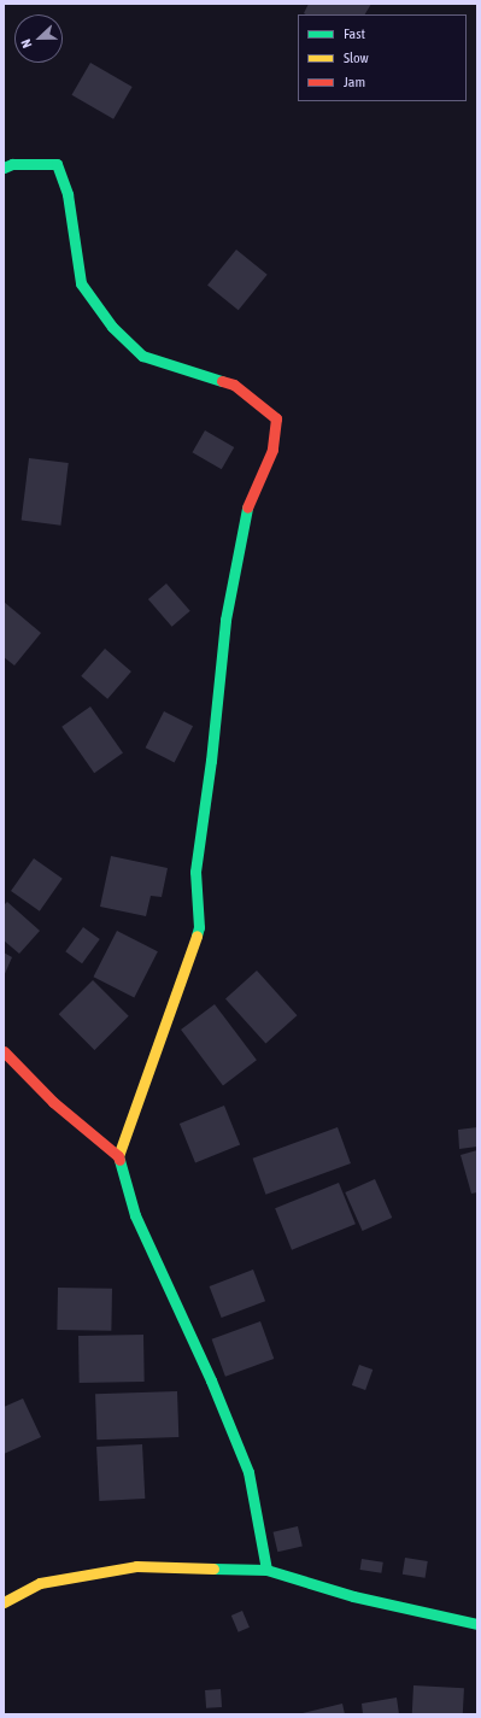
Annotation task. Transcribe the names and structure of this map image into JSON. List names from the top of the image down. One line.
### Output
{"legend":["Fast","Slow","Jam"],"north":"left"}
